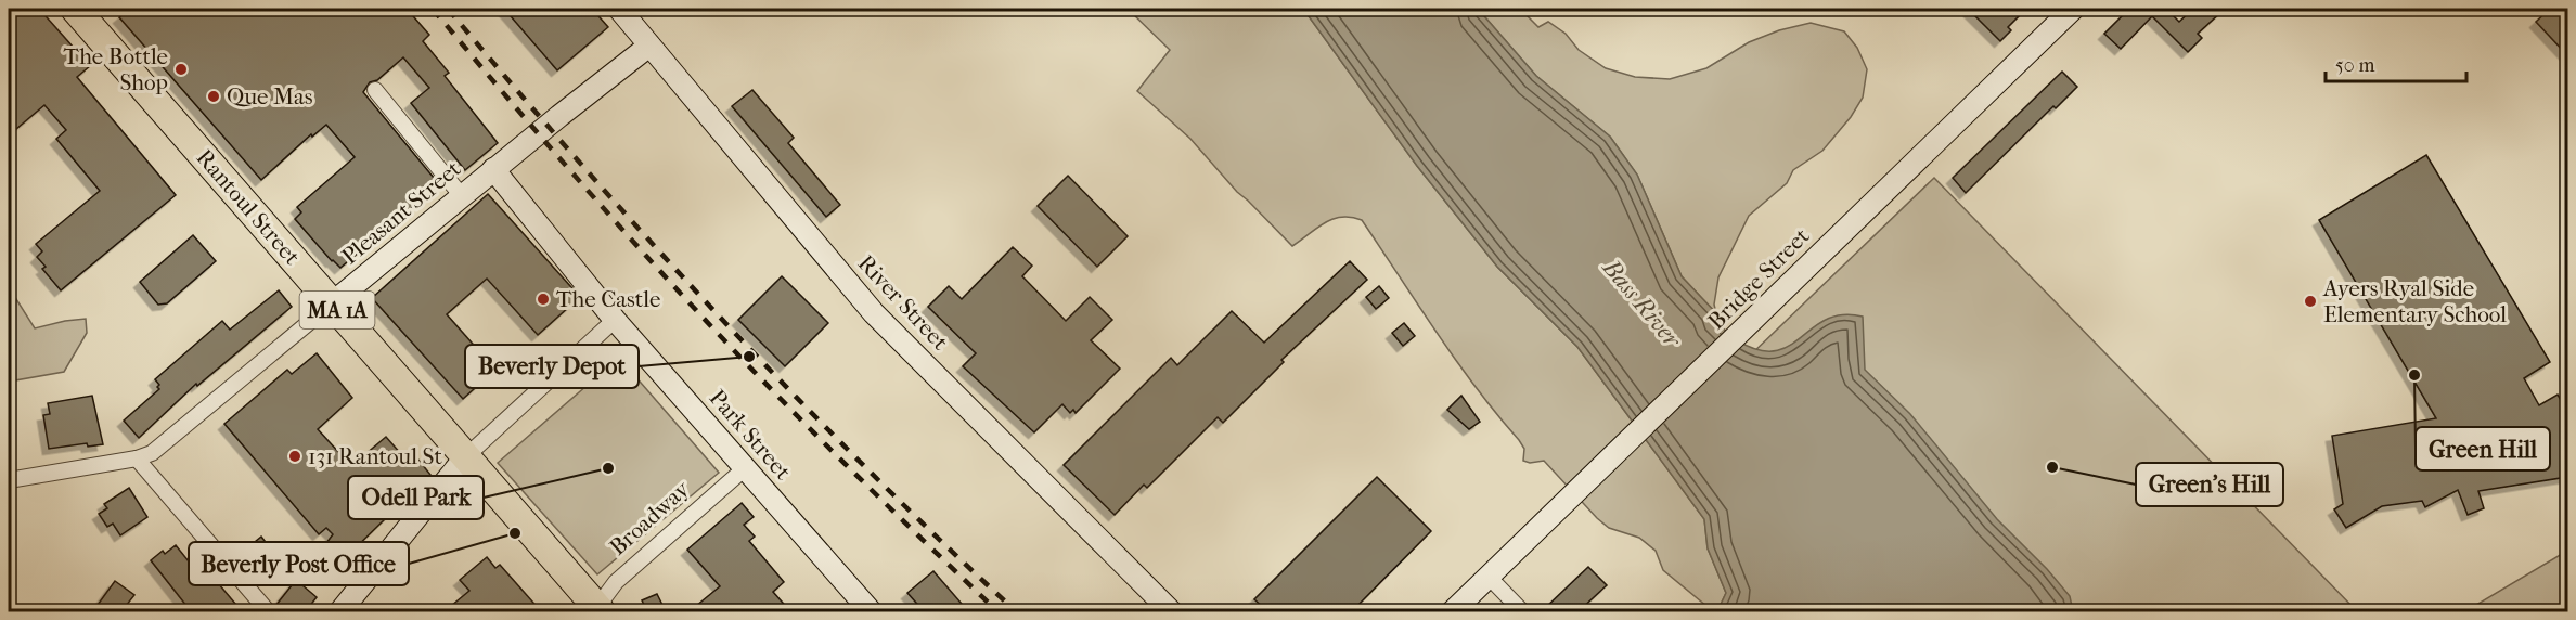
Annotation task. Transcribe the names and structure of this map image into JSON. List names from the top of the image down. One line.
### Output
{"streets":{"highway":["Rantoul Street","MA 1A"],"street":["Pleasant Street","Bridge Street","River Street","Park Street","Broadway"]},"crossings":[["Rantoul Street","Pleasant Street"],["Rantoul Street","Broadway"],["Pleasant Street","River Street"],["Pleasant Street","Park Street"],["Park Street","Broadway"]],"water":["Bass River"],"places":["The Bottle Shop","Que Mas","The Castle","Ayers Ryal Side Elementary School","Beverly Depot","Green Hill","131 Rantoul St","Green's Hill","Odell Park","Beverly Post Office"],"scale_bar":"50 m"}
